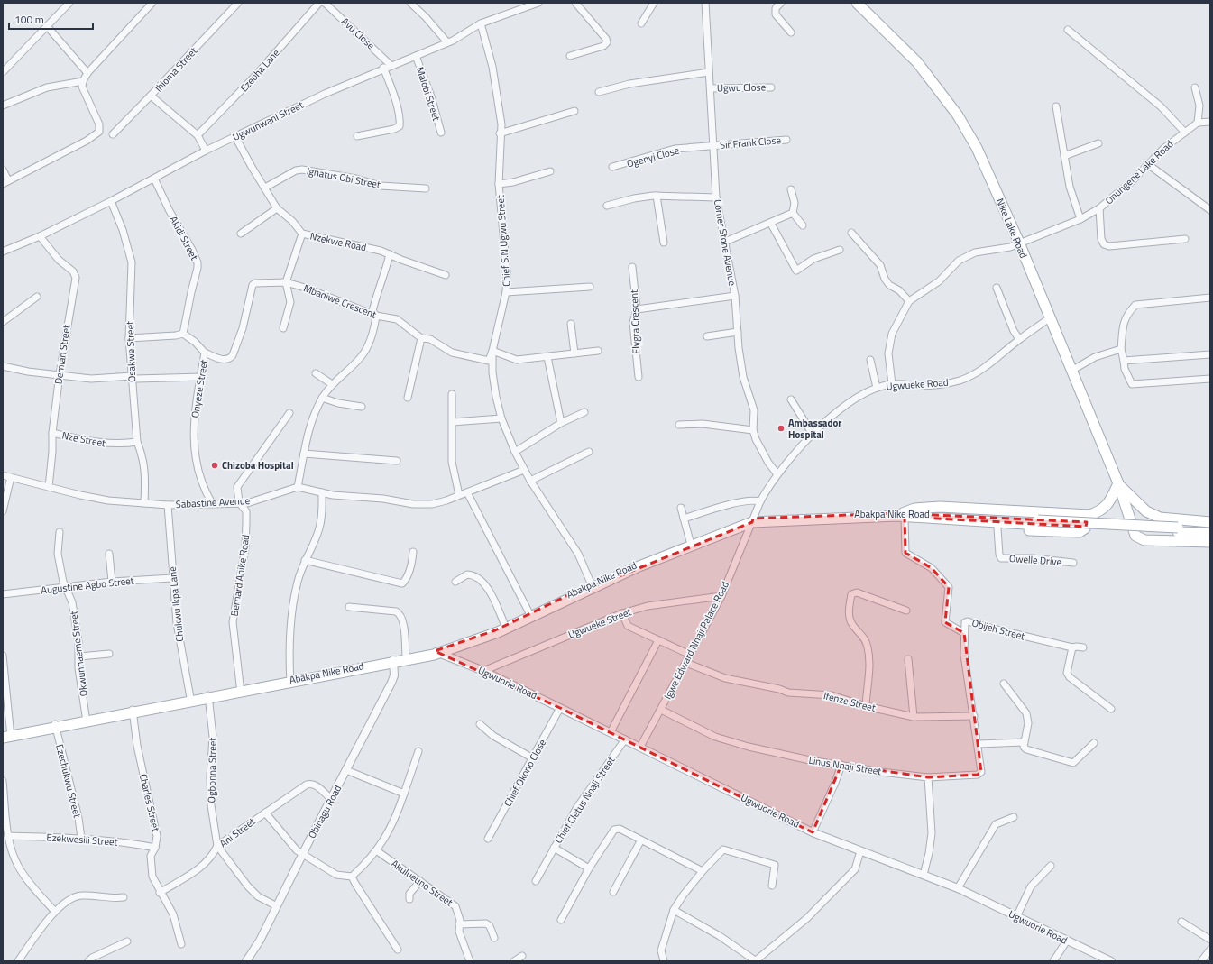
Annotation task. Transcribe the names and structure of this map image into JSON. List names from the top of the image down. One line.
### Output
{"streets":{"main road":["Nike Lake Road","Abakpa Nike Road"],"street":["Avu Close","Ihioma Street","Ezeoha Lane","Ugwu Close","Malobi Street","Ugwunwani Street","Sir Frank Close","Ogenyi Close","Onungene Lake Road","Ignatus Obi Street","Akidi Street","Chief S.N Ugwu Street","Nzekwe Road","Corner Stone Avenue","Mbadiwe Crescent","Elygra Crescent","Osakwe Street","Demian Street","Ugwueke Road","Onyeze Street","Nze Street","Sabastine Avenue","Owelle Drive","Bernard Anike Road","Augustine Agbo Street","Chukwu Ikpa Lane","Ugwueke Street","Obijeh Street","Igwe Edward Nnaji Palace Road","Okwunnaeme Street","Ugwuorie Road","Ifenze Street","Linus Nnaji Street","Ogbonna Street","Chief Okono Close","Ezechukwu Street","Chief Cletus Nnaji Street","Charles Street","Obinagu Road","Ani Street","Ezekwesili Street","Akulueuno Street"]},"crossings":[["Avu Close","Ugwunwani Street"],["Ugwu Close","Corner Stone Avenue"],["Malobi Street","Ugwunwani Street"],["Ugwunwani Street","Akidi Street"],["Ugwunwani Street","Chief S.N Ugwu Street"],["Ugwunwani Street","Nzekwe Road"],["Ugwunwani Street","Osakwe Street"],["Ugwunwani Street","Demian Street"],["Sir Frank Close","Ogenyi Close"],["Sir Frank Close","Corner Stone Avenue"],["Ogenyi Close","Corner Stone Avenue"],["Onungene Lake Road","Nike Lake Road"],["Ignatus Obi Street","Nzekwe Road"],["Nike Lake Road","Ugwueke Road"],["Chief S.N Ugwu Street","Mbadiwe Crescent"],["Chief S.N Ugwu Street","Abakpa Nike Road"],["Corner Stone Avenue","Ugwueke Road"],["Mbadiwe Crescent","Onyeze Street"],["Osakwe Street","Nze Street"],["Osakwe Street","Sabastine Avenue"],["Demian Street","Nze Street"],["Demian Street","Sabastine Avenue"],["Ugwueke Road","Abakpa Nike Road"],["Ugwueke Road","Igwe Edward Nnaji Palace Road"],["Onyeze Street","Sabastine Avenue"],["Sabastine Avenue","Bernard Anike Road"],["Sabastine Avenue","Chukwu Ikpa Lane"],["Abakpa Nike Road","Bernard Anike Road"],["Abakpa Nike Road","Chukwu Ikpa Lane"],["Abakpa Nike Road","Igwe Edward Nnaji Palace Road"],["Abakpa Nike Road","Okwunnaeme Street"],["Abakpa Nike Road","Ugwuorie Road"],["Abakpa Nike Road","Ogbonna Street"],["Abakpa Nike Road","Ezechukwu Street"],["Abakpa Nike Road","Charles Street"],["Abakpa Nike Road","Obinagu Road"],["Augustine Agbo Street","Chukwu Ikpa Lane"],["Augustine Agbo Street","Okwunnaeme Street"],["Ugwueke Street","Igwe Edward Nnaji Palace Road"],["Ugwueke Street","Ugwuorie Road"],["Obijeh Street","Ifenze Street"],["Obijeh Street","Linus Nnaji Street"],["Igwe Edward Nnaji Palace Road","Ugwuorie Road"],["Igwe Edward Nnaji Palace Road","Ifenze Street"],["Igwe Edward Nnaji Palace Road","Linus Nnaji Street"],["Ugwuorie Road","Chief Okono Close"],["Ugwuorie Road","Chief Cletus Nnaji Street"],["Ifenze Street","Linus Nnaji Street"],["Ogbonna Street","Obinagu Road"],["Ogbonna Street","Ani Street"],["Ezechukwu Street","Ezekwesili Street"],["Charles Street","Ani Street"],["Charles Street","Ezekwesili Street"],["Obinagu Road","Ani Street"]],"places":["Ambassador Hospital","Chizoba Hospital"],"scale_bar":"100 m"}
